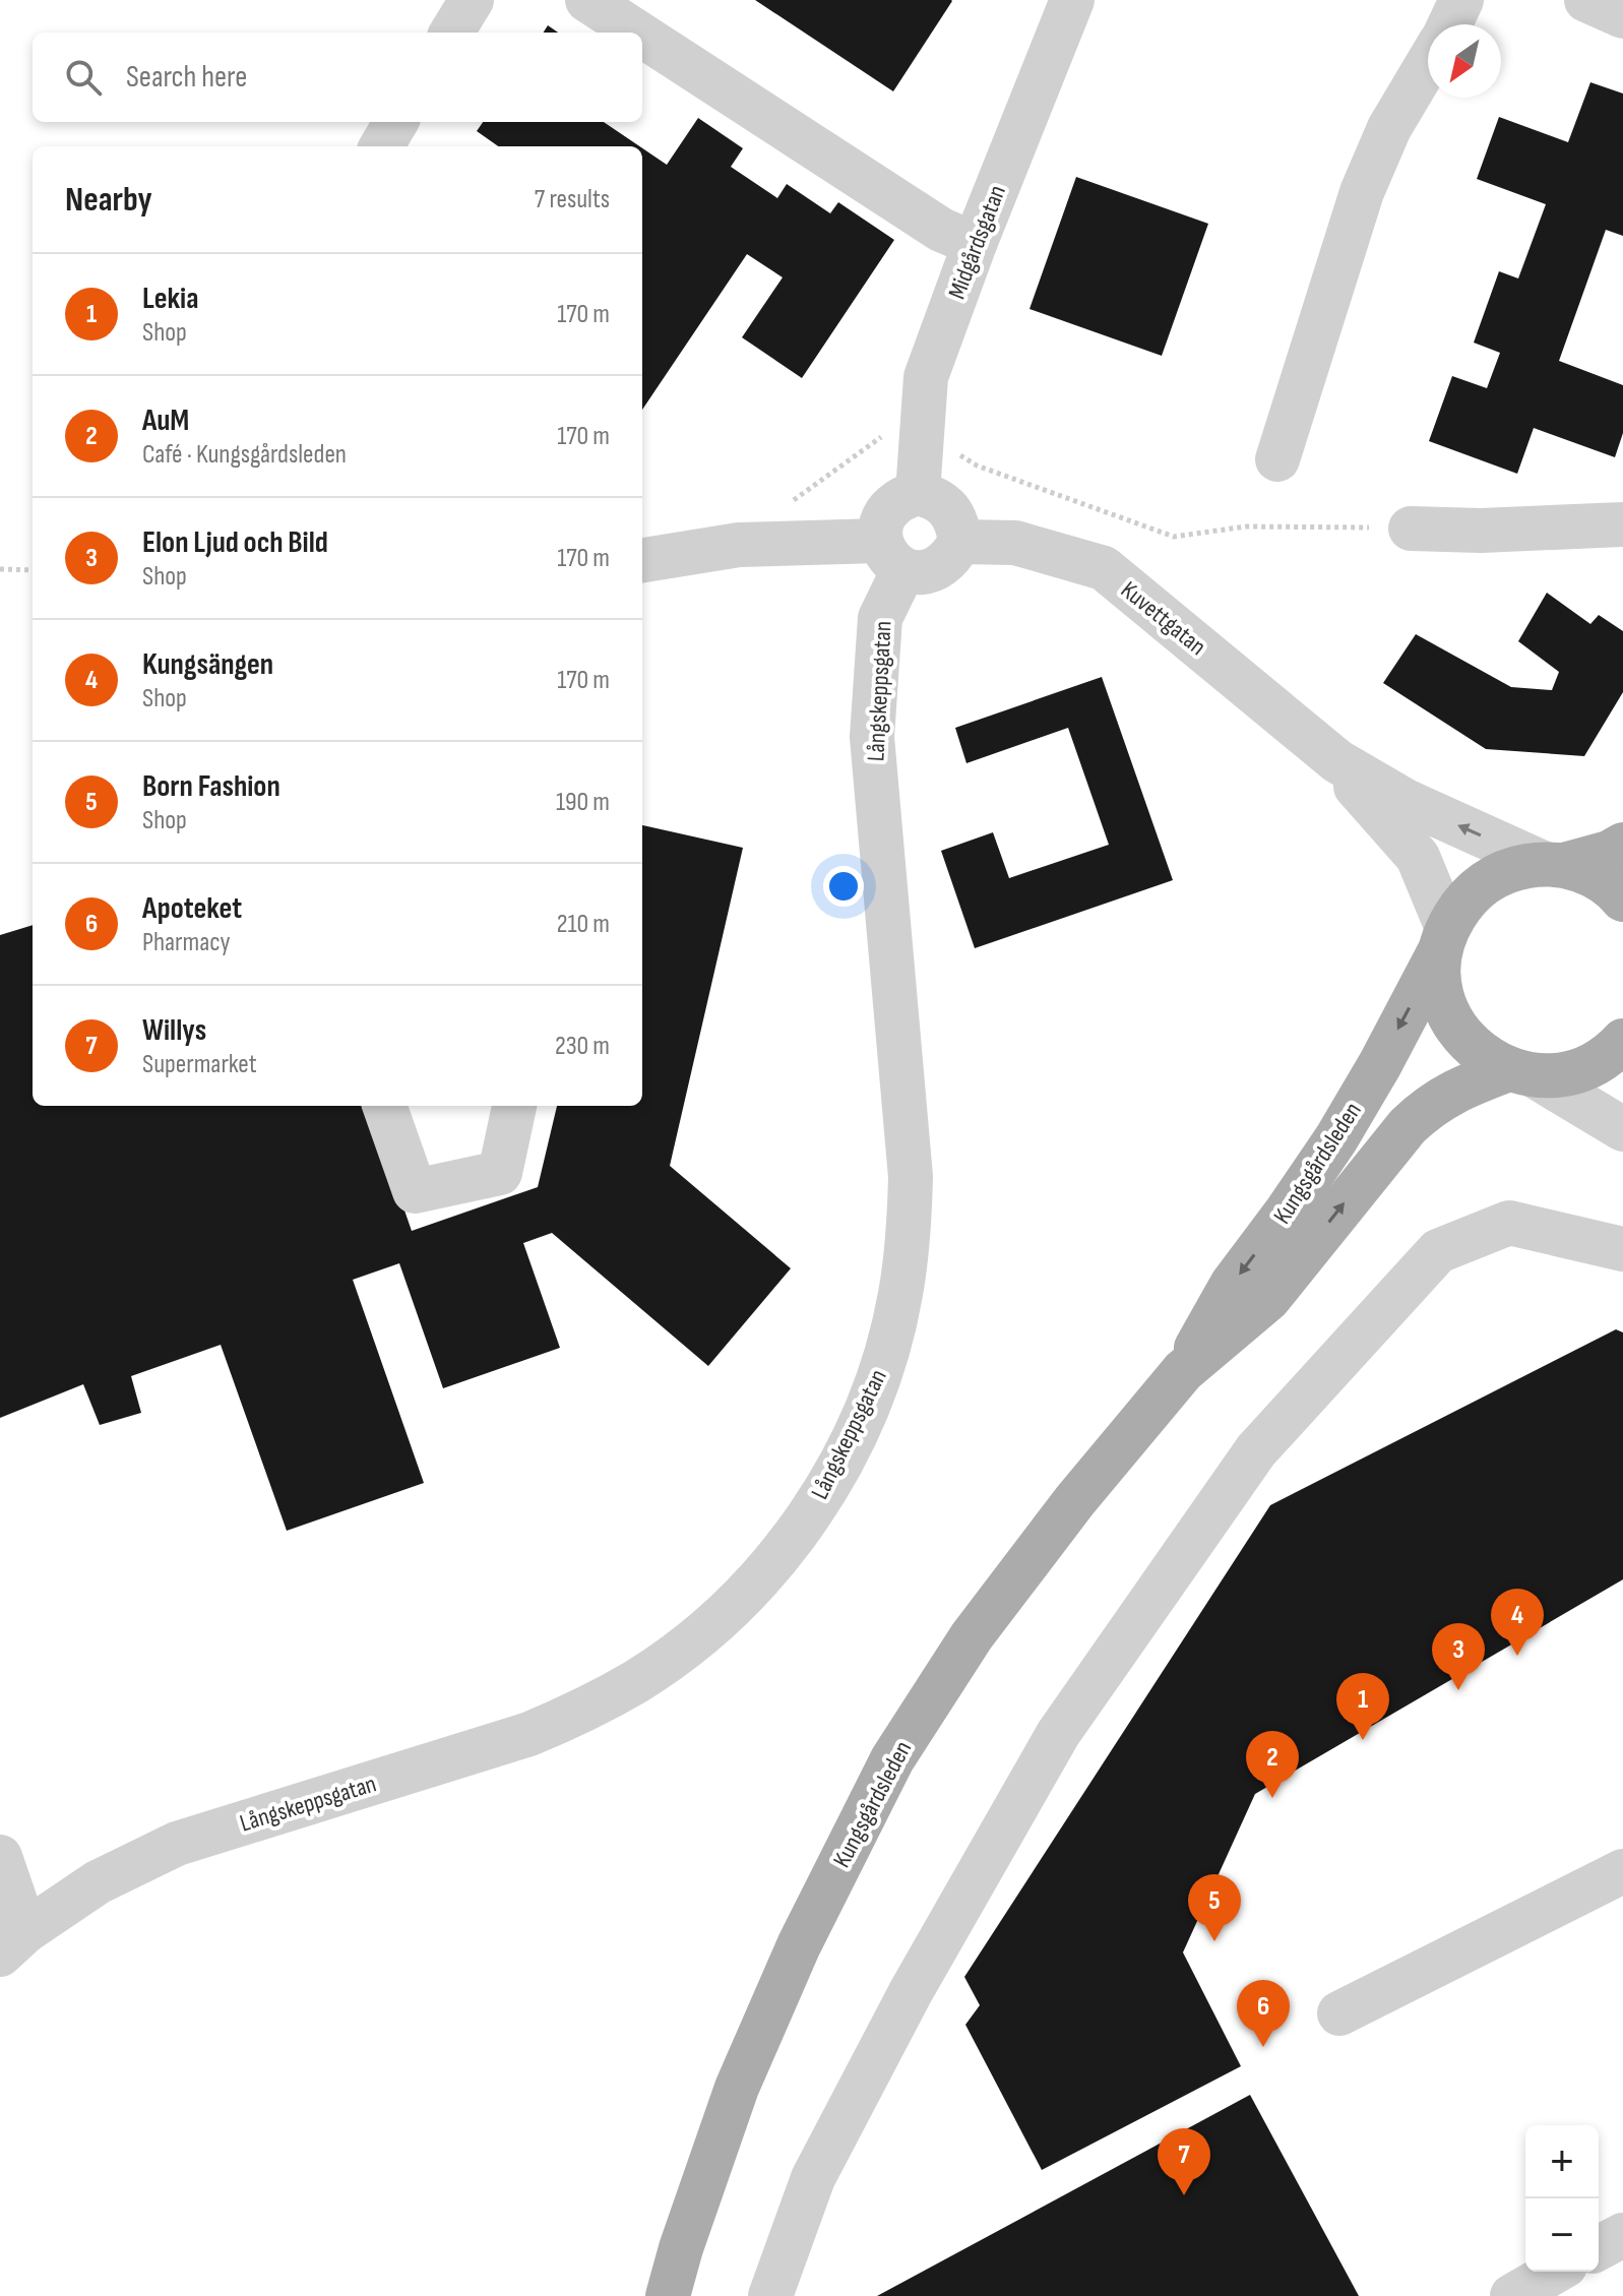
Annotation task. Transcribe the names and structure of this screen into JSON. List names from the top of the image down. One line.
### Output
{"streets":{"main road":["Kungsgårdsleden"],"street":["Midgårdsgatan","Kuvettgatan","Långskeppsgatan"]},"crossings":[["Midgårdsgatan","Kuvettgatan"],["Midgårdsgatan","Långskeppsgatan"],["Kuvettgatan","Långskeppsgatan"],["Kuvettgatan","Kungsgårdsleden"]],"north":"bottom left","page":{"search":"Search here","heading":["Nearby","7 results"],"list":[{"mark":"1","name":"Lekia","note":"Shop","value":"170 m"},{"mark":"2","name":"AuM","note":"Café · Kungsgårdsleden","value":"170 m"},{"mark":"3","name":"Elon Ljud och Bild","note":"Shop","value":"170 m"},{"mark":"4","name":"Kungsängen","note":"Shop","value":"170 m"},{"mark":"5","name":"Born Fashion","note":"Shop","value":"190 m"},{"mark":"6","name":"Apoteket","note":"Pharmacy","value":"210 m"},{"mark":"7","name":"Willys","note":"Supermarket","value":"230 m"}],"pins":["4","3","1","2","5","6","7"],"map_buttons":["+","−"]}}
